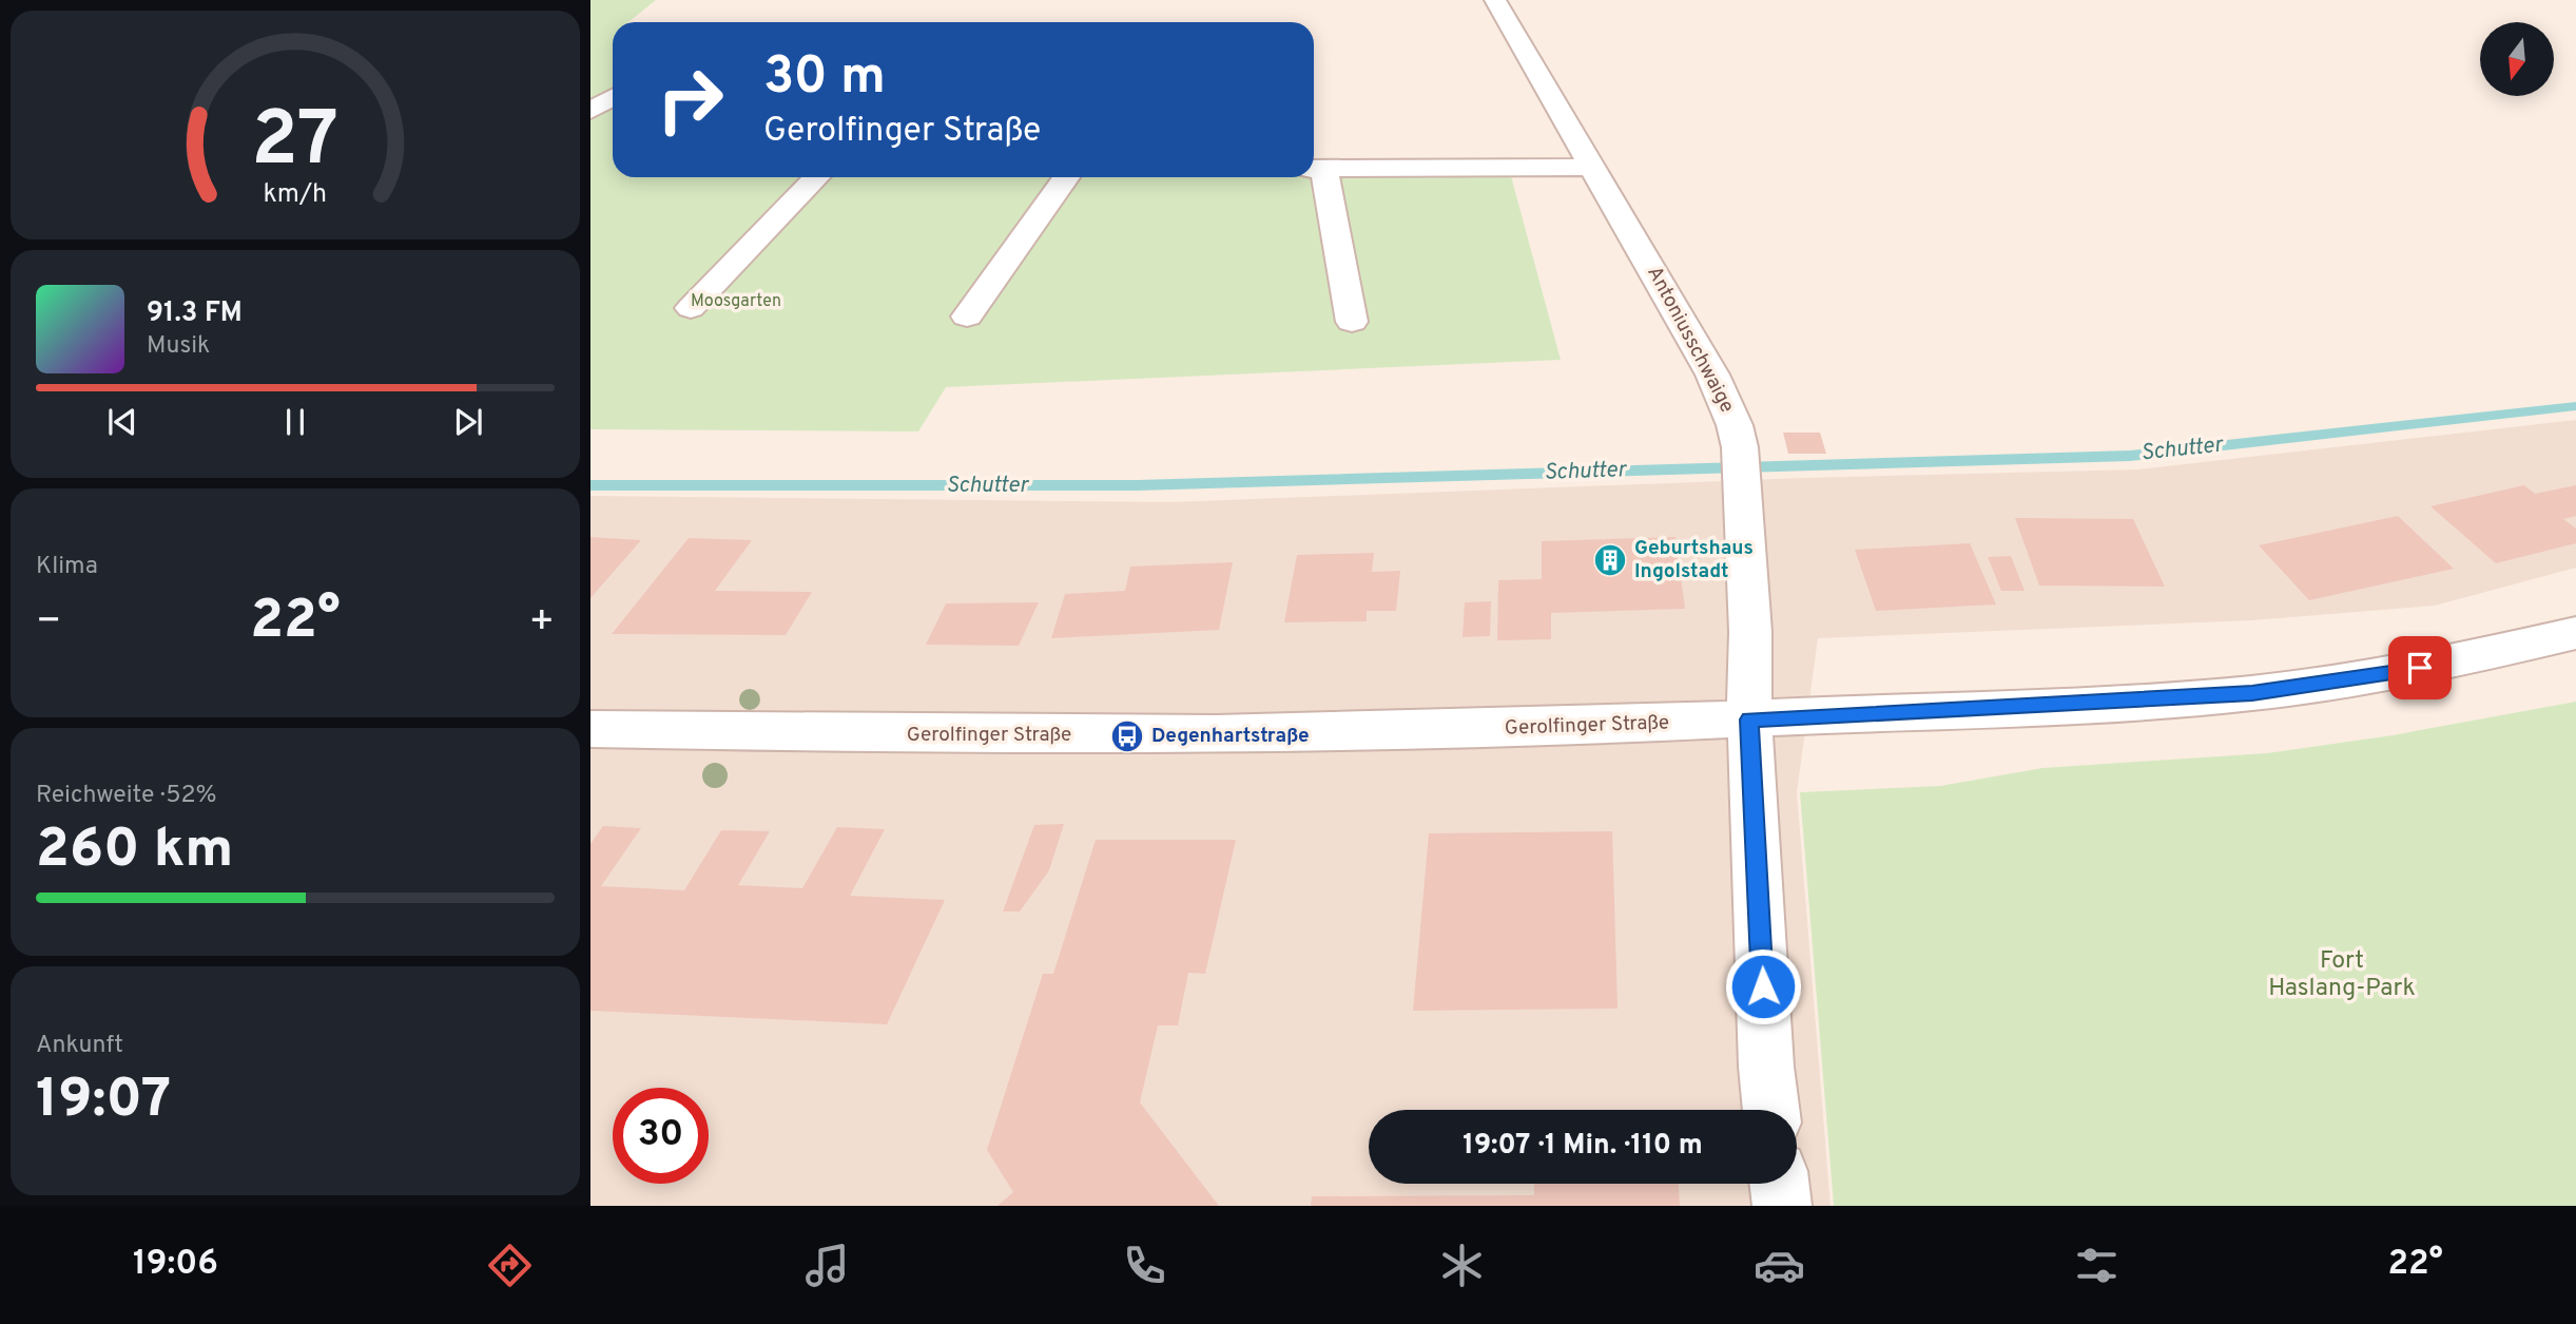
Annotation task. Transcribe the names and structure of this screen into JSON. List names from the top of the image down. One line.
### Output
{"streets":{"street":["Antoniusschwaige","Gerolfinger Straße"]},"crossings":[["Antoniusschwaige","Gerolfinger Straße"]],"water":["Schutter"],"parks":["Moosgarten","Fort Haslang-Park"],"places":{"building":["Geburtshaus Ingolstadt"],"bus stop":["Degenhartstraße"]},"north":"bottom","page":{"turn":["30 m","Gerolfinger Straße"],"song":["91.3 FM","Musik"],"tile":["Klima",["Reichweite · 52%","260 km"],["Ankunft","19:07"]],"heat":["−","22°","+"],"limit":"30","trip":"19:07 · 1 Min. · 110 m","tabs":["19:06","22°"],"gauge":["27","km/h"]}}
